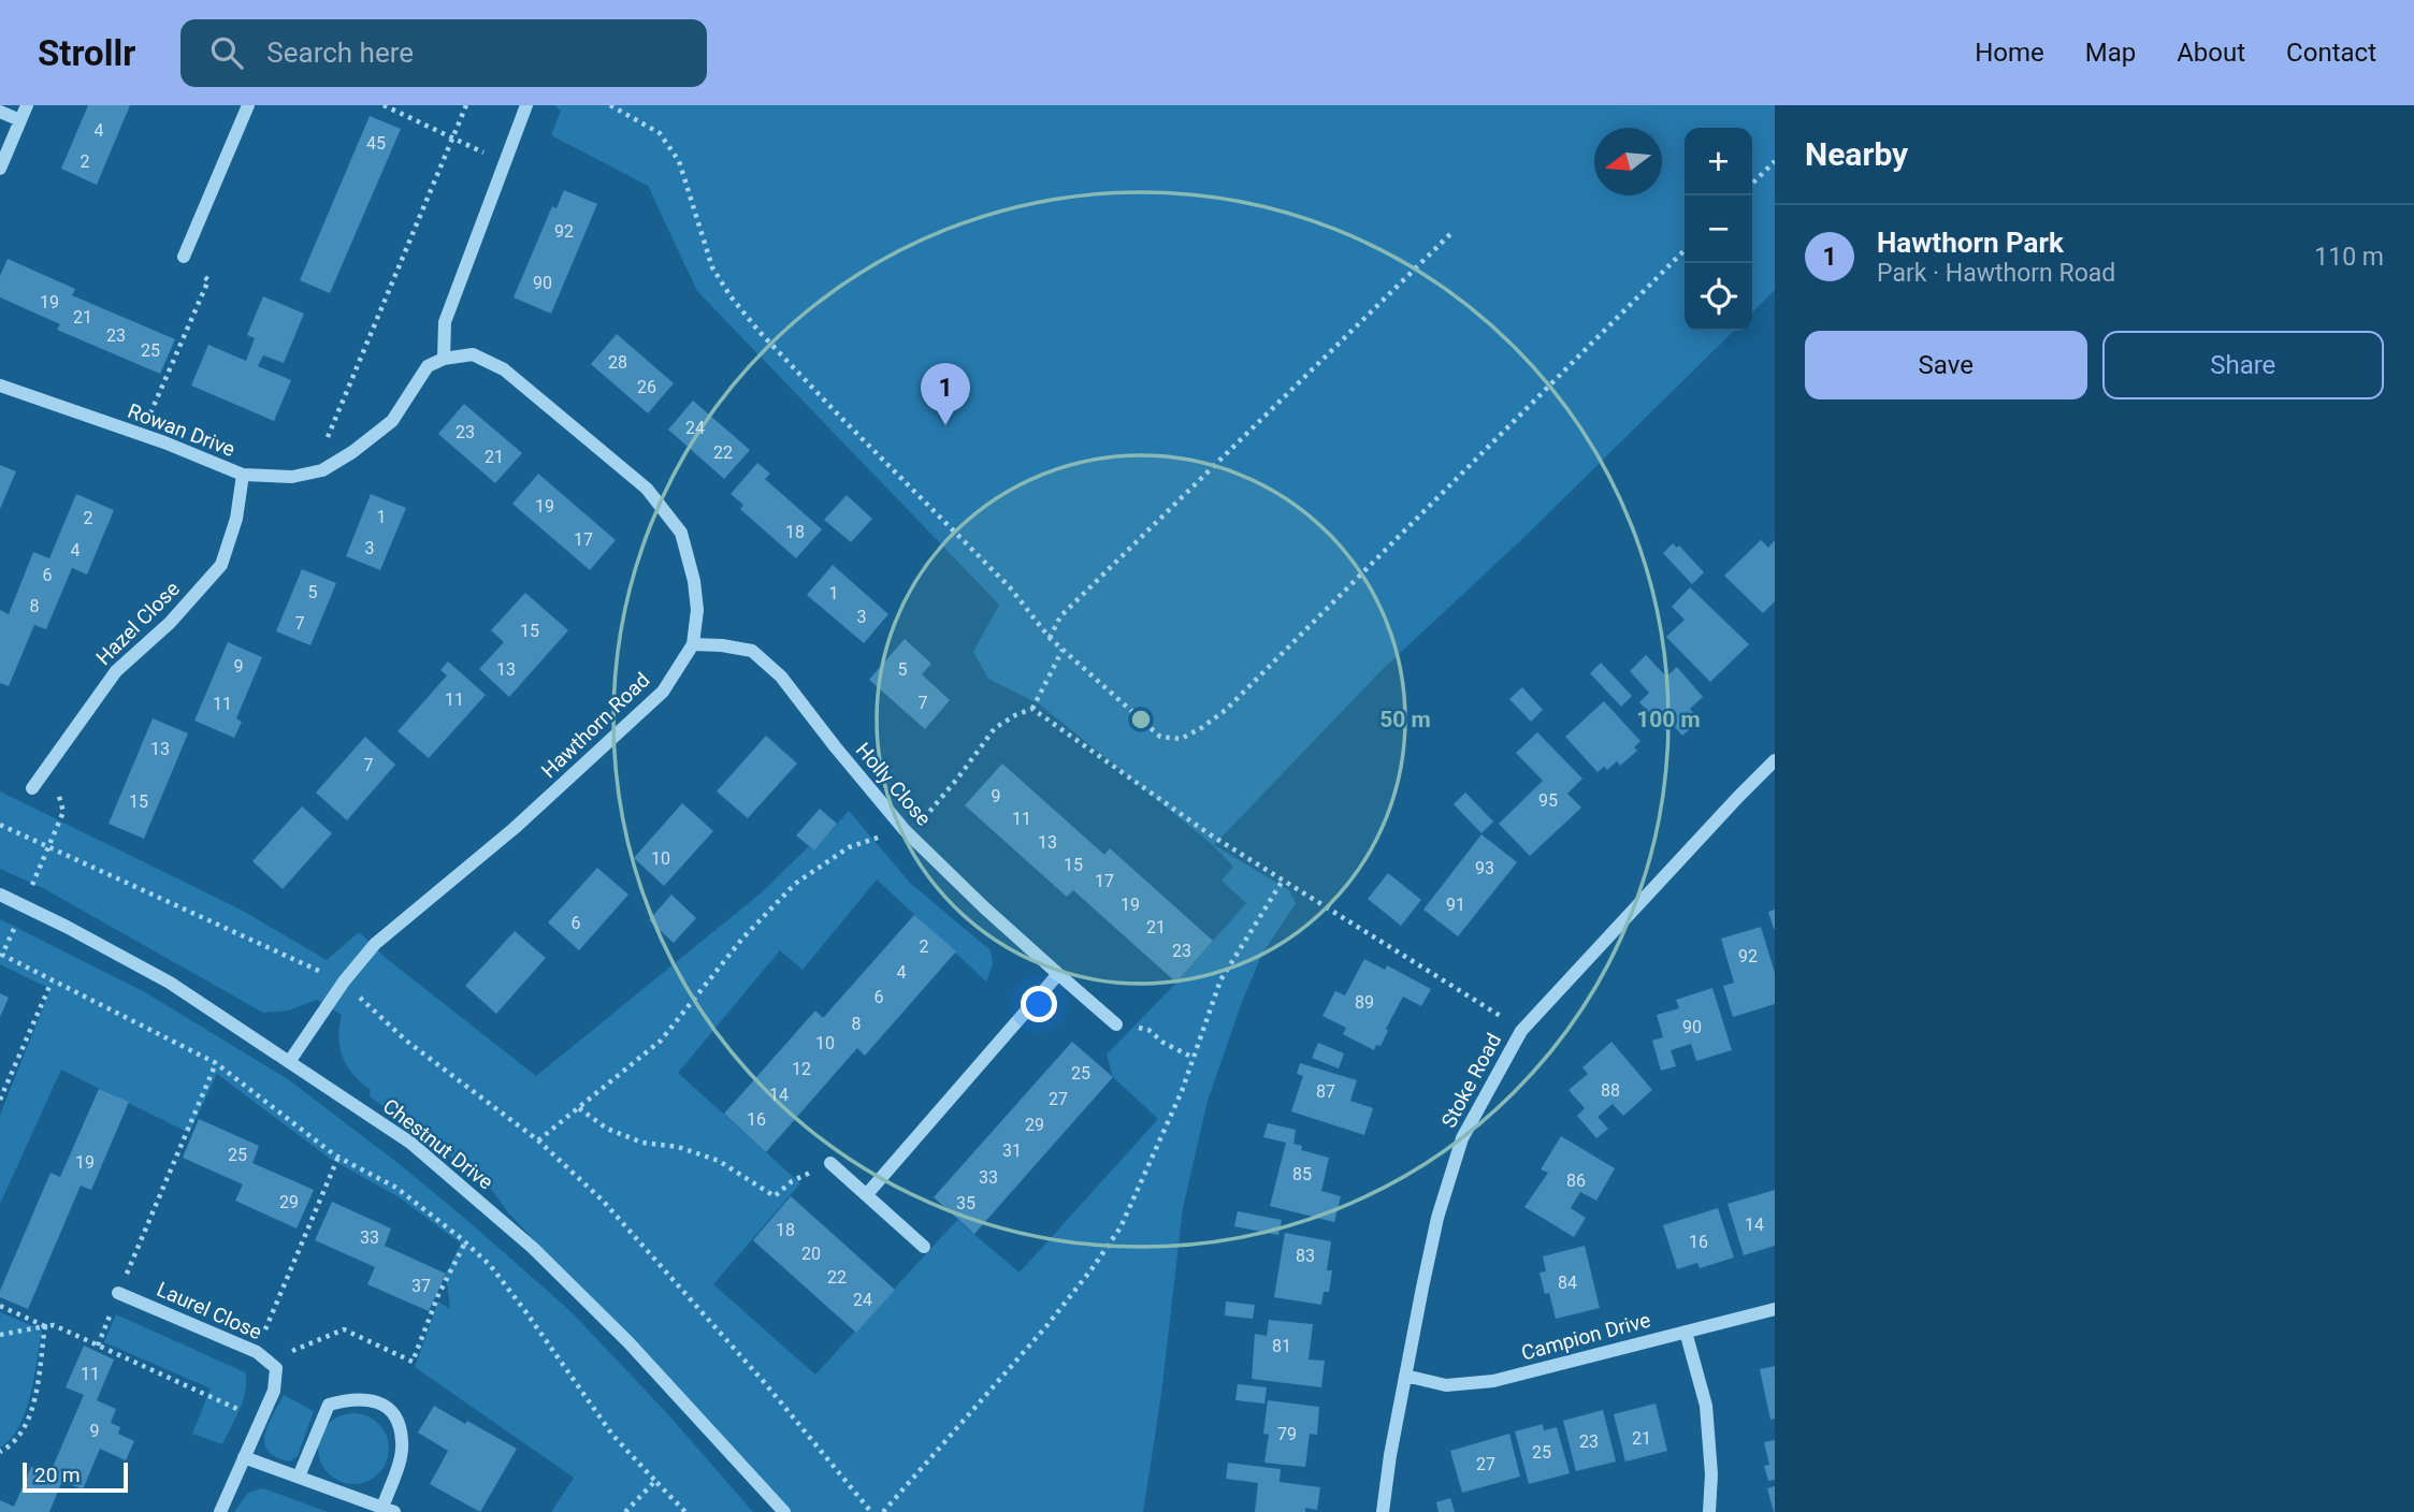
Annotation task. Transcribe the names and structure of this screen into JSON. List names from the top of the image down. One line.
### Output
{"streets":{"street":["Rowan Drive","Hazel Close","Hawthorn Road","Holly Close","Stoke Road","Chestnut Drive","Laurel Close","Campion Drive"]},"crossings":[["Rowan Drive","Hazel Close"],["Rowan Drive","Hawthorn Road"],["Hawthorn Road","Holly Close"],["Hawthorn Road","Chestnut Drive"],["Stoke Road","Campion Drive"]],"house_numbers":["4","45","2","92","90","19","21","23","25","28","26","24","23","22","21","19","1","2","18","17","3","4","6","5","1","8","3","7","15","9","13","5","11","7","11","13","7","9","95","15","11","13","10","15","93","17","19","91","6","21","2","23","92","4","6","89","8","90","10","12","25","88","87","14","27","16","29","31","25","19","85","33","86","29","35","14","18","33","16","20","83","22","84","37","24","81","11","9","79","21","23","25","27"],"scale_bar":"20 m","north":"left","page":{"header":"Strollr","search":"Search here","nav":["Home","Map","About","Contact"],"heading":"Nearby","map_buttons":["+","−"],"list":[{"mark":"1","name":"Hawthorn Park","note":"Park · Hawthorn Road","value":"110 m"}],"buttons":["Save","Share"],"pins":"1","scale":"20 m"},"rings":["50 m","100 m"]}
